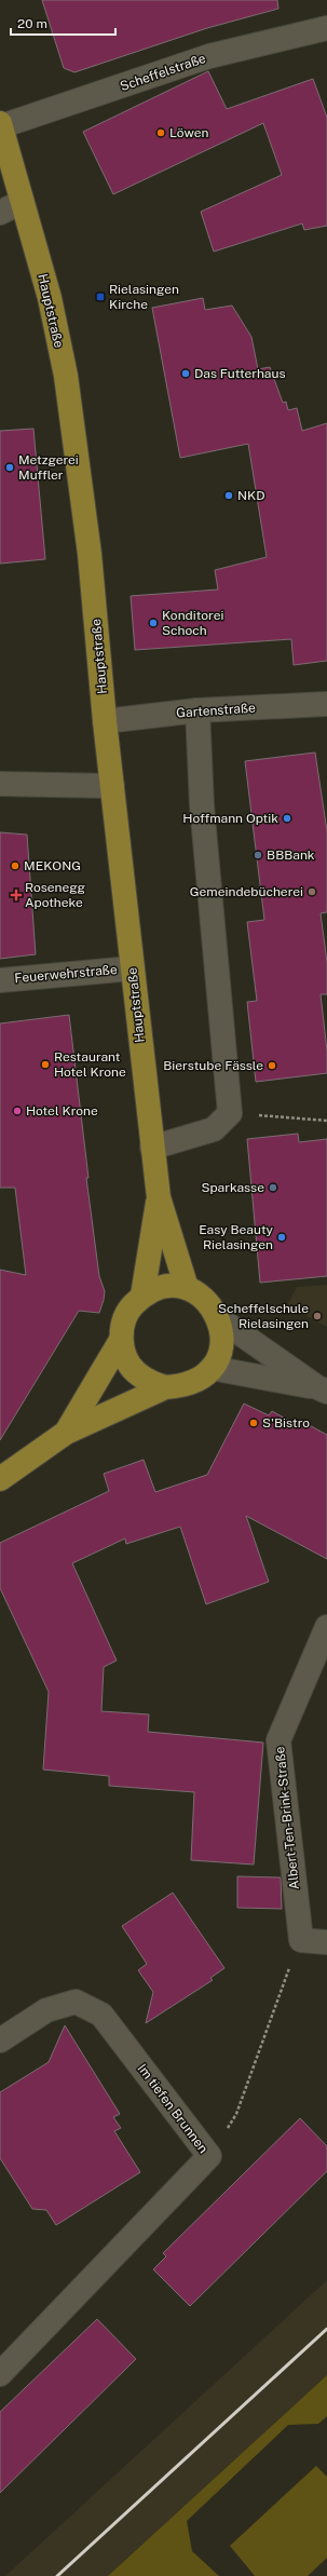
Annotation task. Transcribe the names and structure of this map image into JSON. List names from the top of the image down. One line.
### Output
{"streets":{"main road":["Hauptstraße"],"street":["Scheffelstraße","Gartenstraße","Feuerwehrstraße","Albert-Ten-Brink-Straße","Im tiefen Brunnen"]},"crossings":[["Scheffelstraße","Hauptstraße"],["Hauptstraße","Gartenstraße"],["Hauptstraße","Feuerwehrstraße"]],"places":{"other":["Löwen","Das Futterhaus","Metzgerei Muffler","NKD","Konditorei Schoch","Hoffmann Optik","BBBank","MEKONG","Gemeindebücherei","Restaurant Hotel Krone","Bierstube Fässle","Hotel Krone","Sparkasse","Easy Beauty Rielasingen","Scheffelschule Rielasingen","S'Bistro"],"transit":["Rielasingen Kirche"],"health":["Rosenegg Apotheke"]},"scale_bar":"20 m"}
